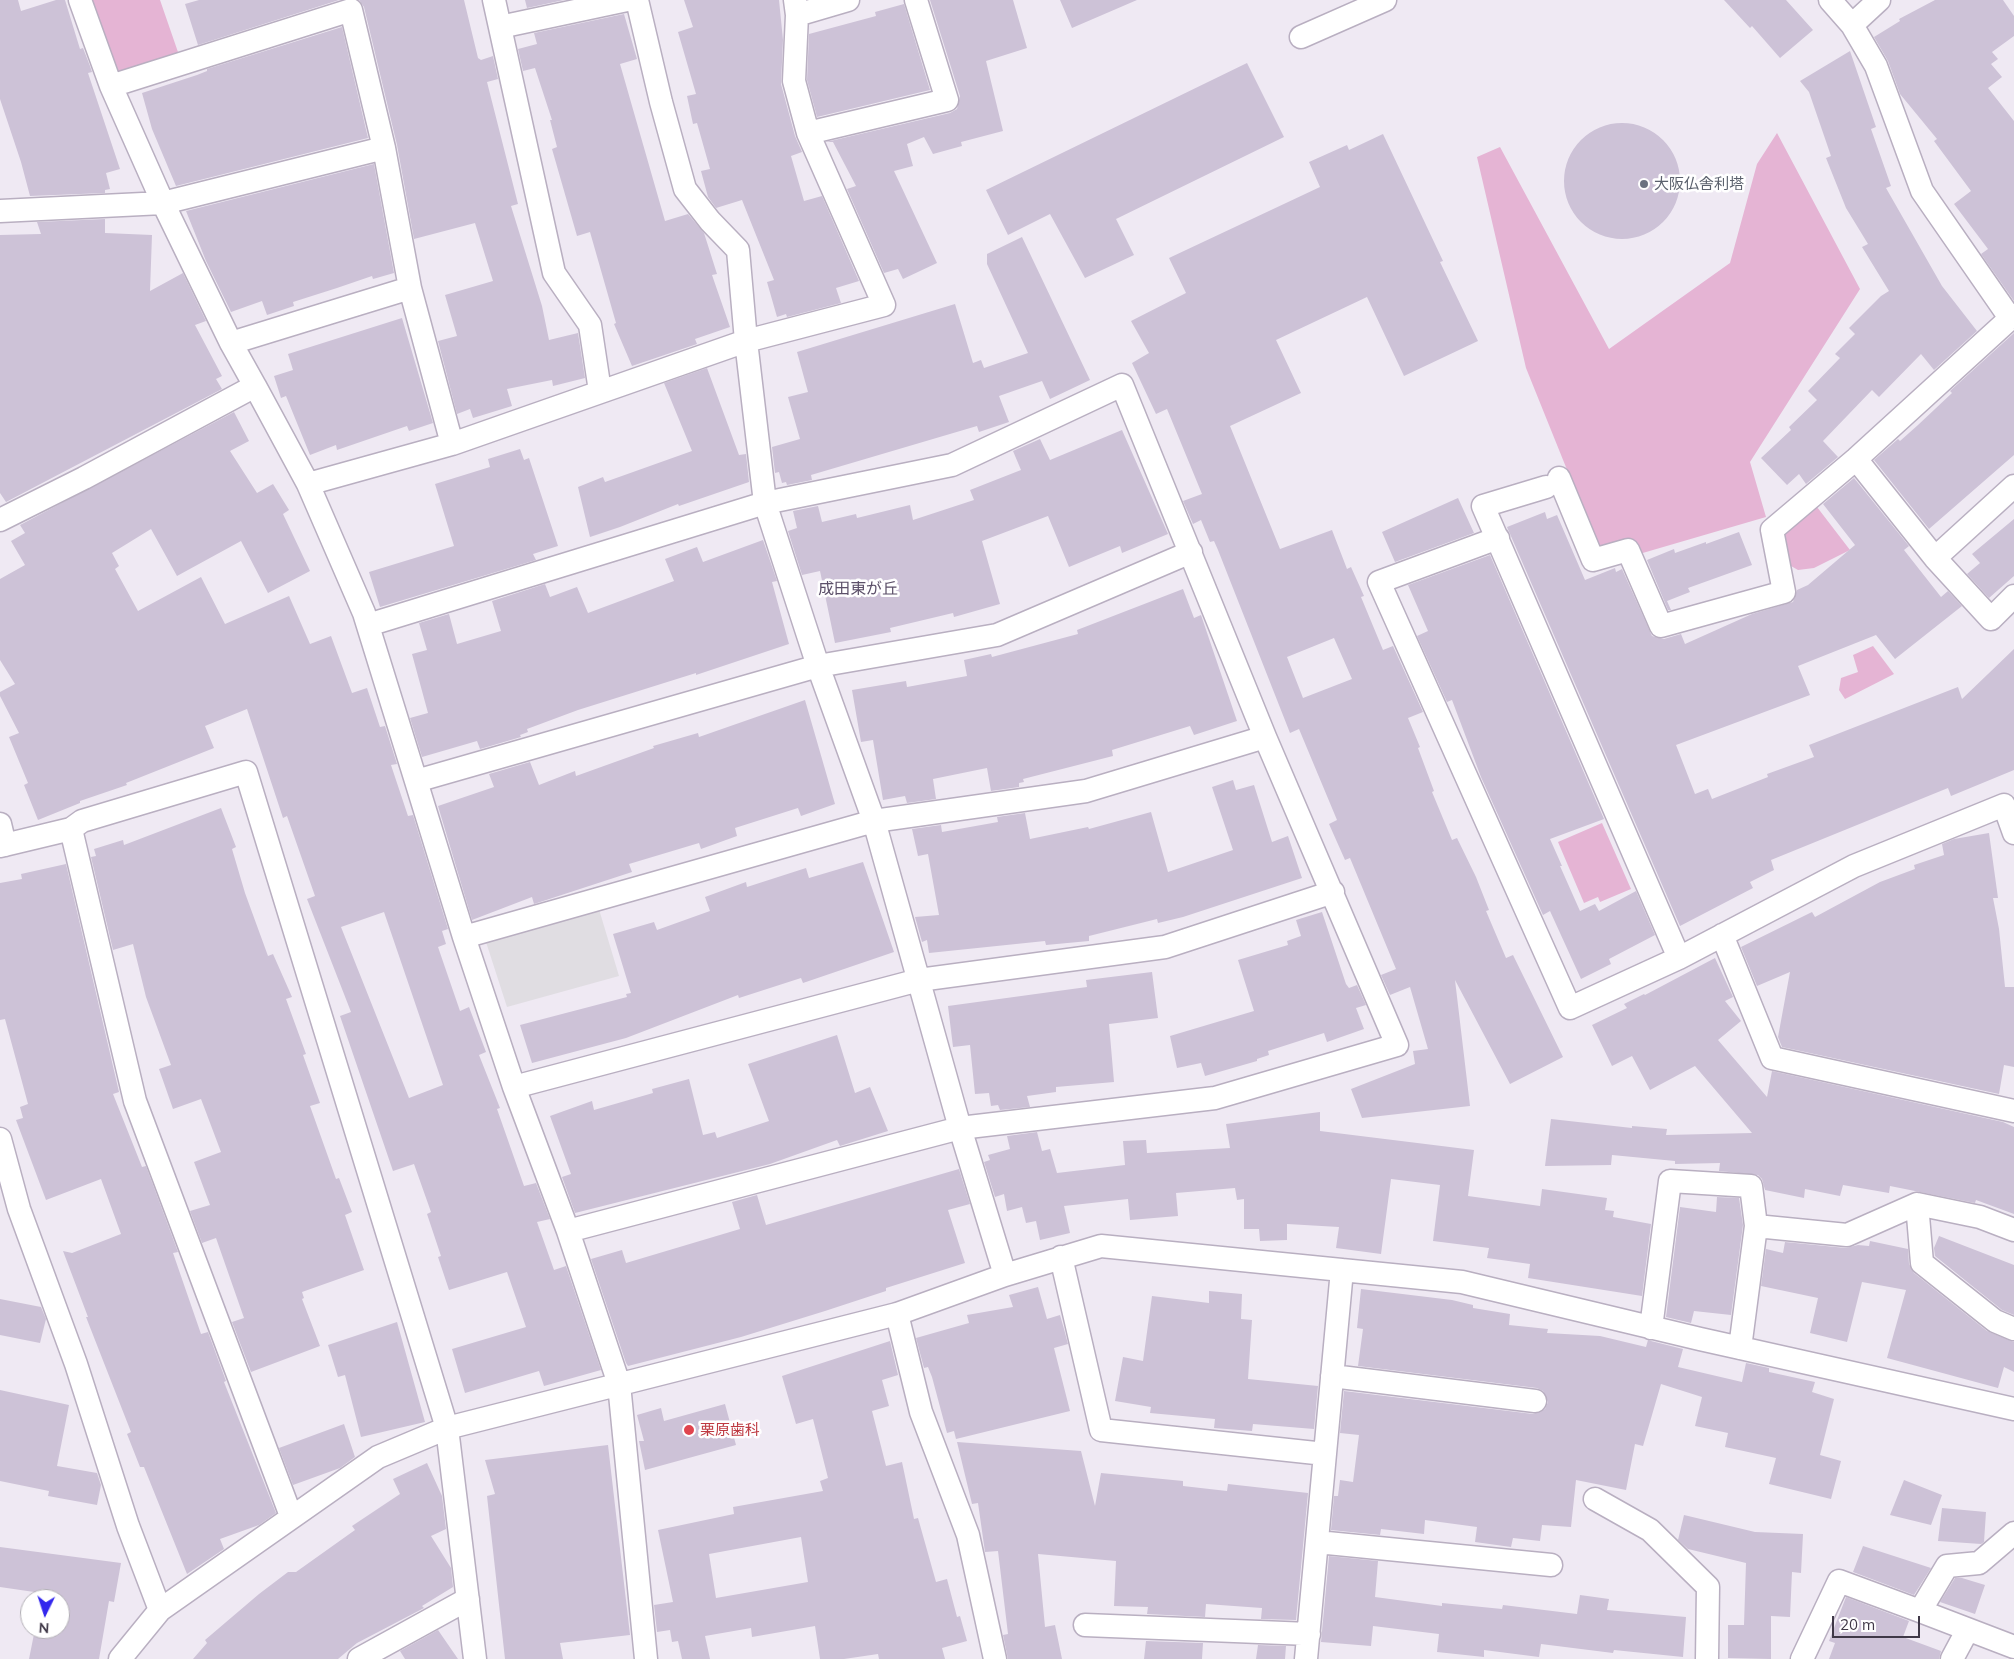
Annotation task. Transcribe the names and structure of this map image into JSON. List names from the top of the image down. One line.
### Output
{"districts":["成田東が丘"],"places":["大阪仏舎利塔","栗原歯科"],"scale_bar":"20 m","north":"bottom"}
